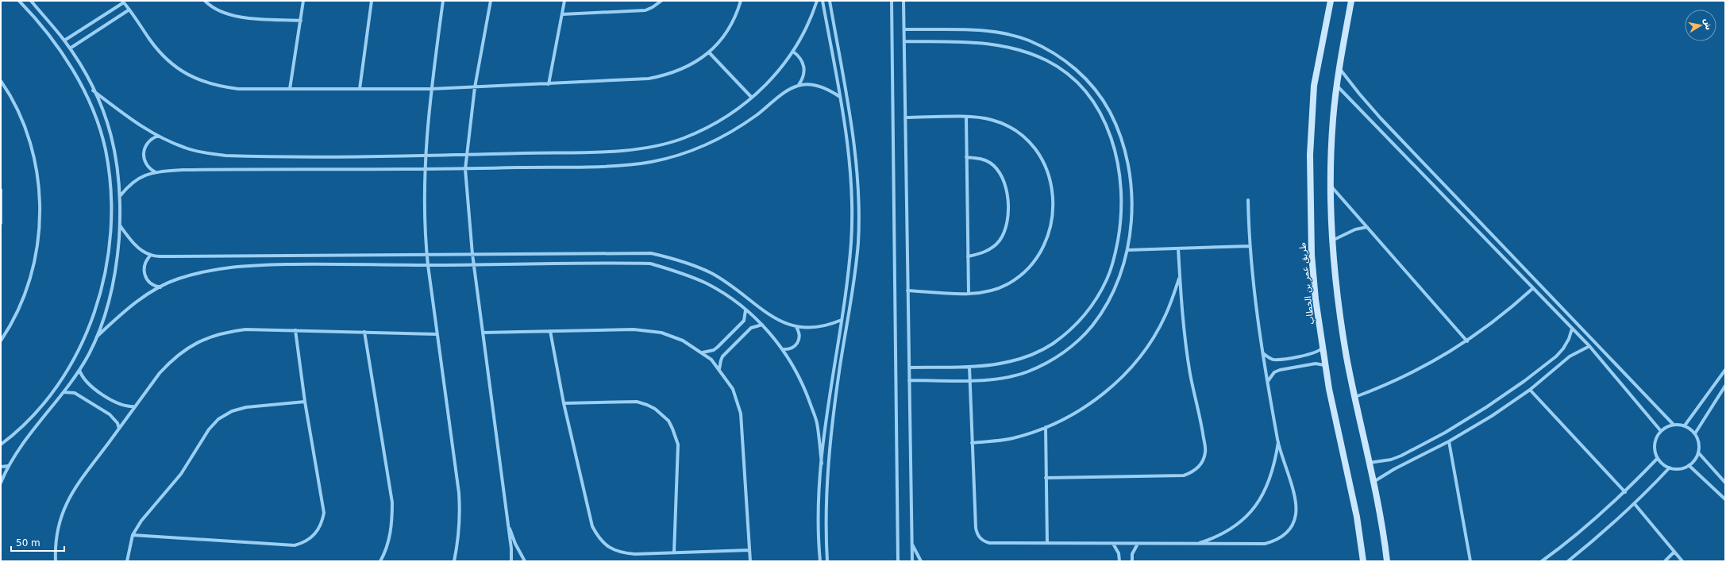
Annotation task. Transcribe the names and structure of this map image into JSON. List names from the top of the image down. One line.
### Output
{"streets":{"street":["طريق عمر بن الخطاب"]},"scale_bar":"50 m","north":"right"}
